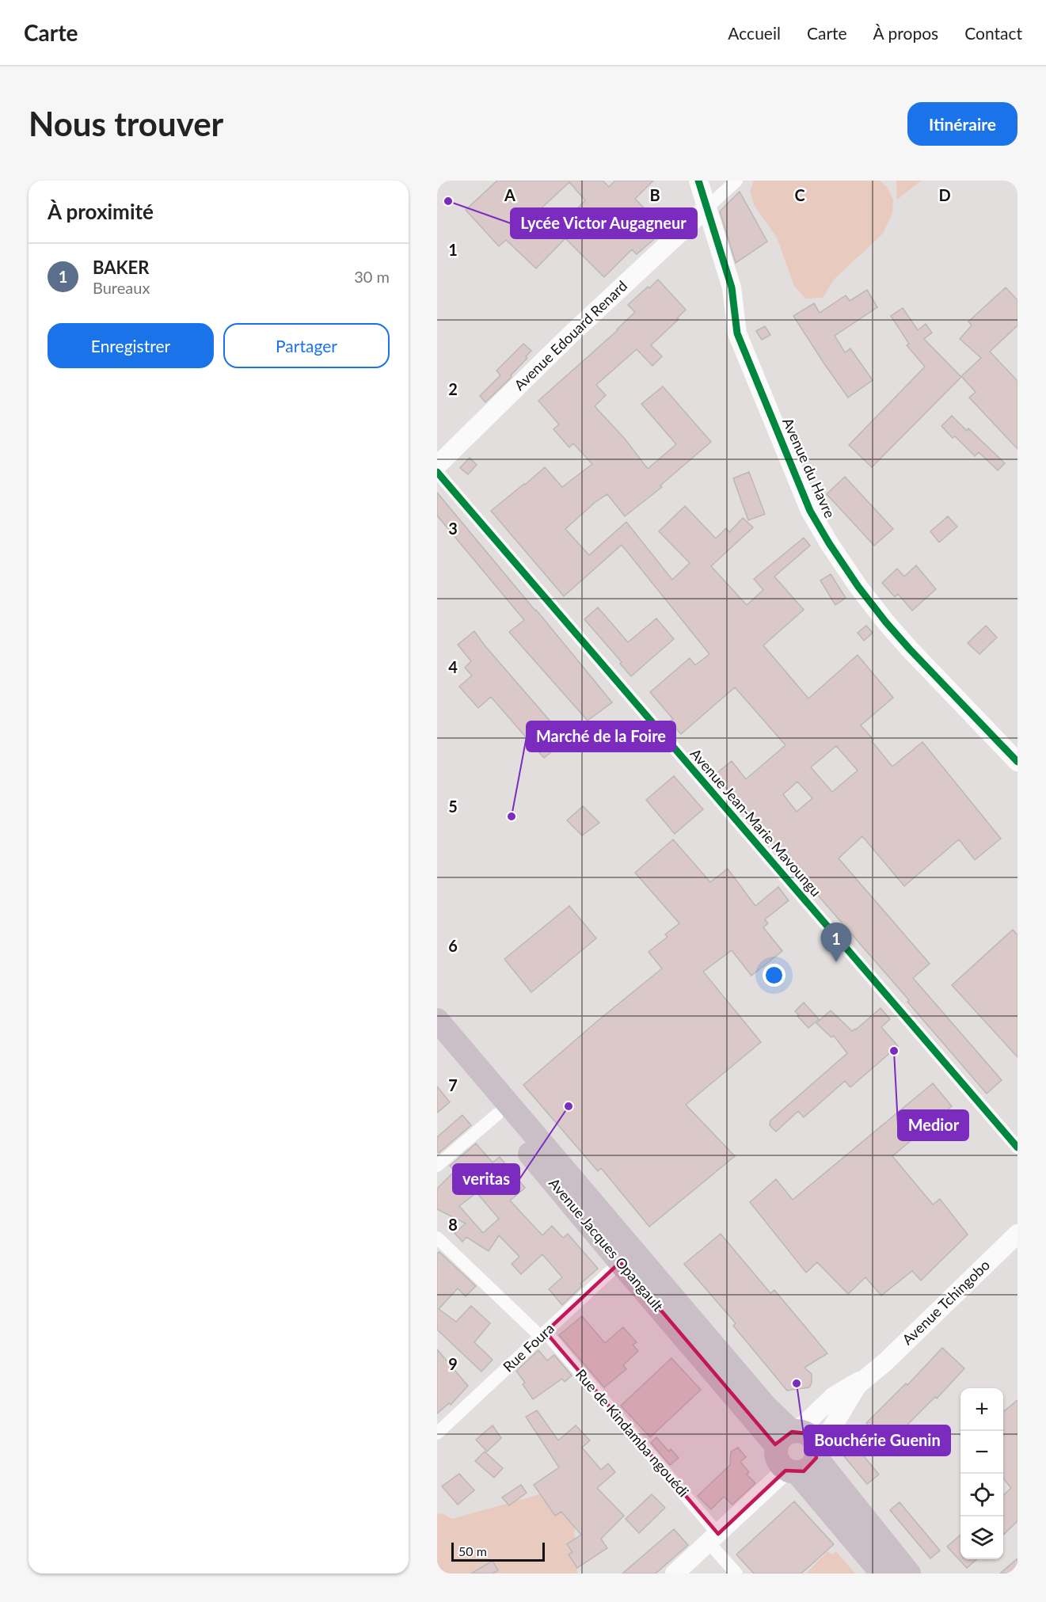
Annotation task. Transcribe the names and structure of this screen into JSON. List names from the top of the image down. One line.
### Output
{"streets":{"highway":["Avenue Jacques Opangault"],"street":["Avenue Edouard Renard","Avenue du Havre","Avenue Jean-Marie Mavoungu","Avenue Tchingobo","Rue Foura","Rue de Kindamba ngouédi"]},"crossings":[["Avenue Edouard Renard","Avenue du Havre"],["Avenue Jacques Opangault","Avenue Tchingobo"],["Avenue Jacques Opangault","Rue Foura"],["Rue Foura","Rue de Kindamba ngouédi"]],"places":["Lycée Victor Augagneur","Marché de la Foire","Medior","veritas","Bouchérie Guenin"],"scale_bar":"50 m","page":{"header":"Carte","nav":["Accueil","Carte","À propos","Contact"],"buttons":["Itinéraire",["Enregistrer","Partager"]],"title":"Nous trouver","heading":"À proximité","list":[{"mark":"1","name":"BAKER","note":"Bureaux","value":"30 m"}],"pins":"1","map_buttons":["+","−"],"scale":"50 m"},"grid":{"columns":["A","B","C","D"],"rows":["1","2","3","4","5","6","7","8","9"]}}
